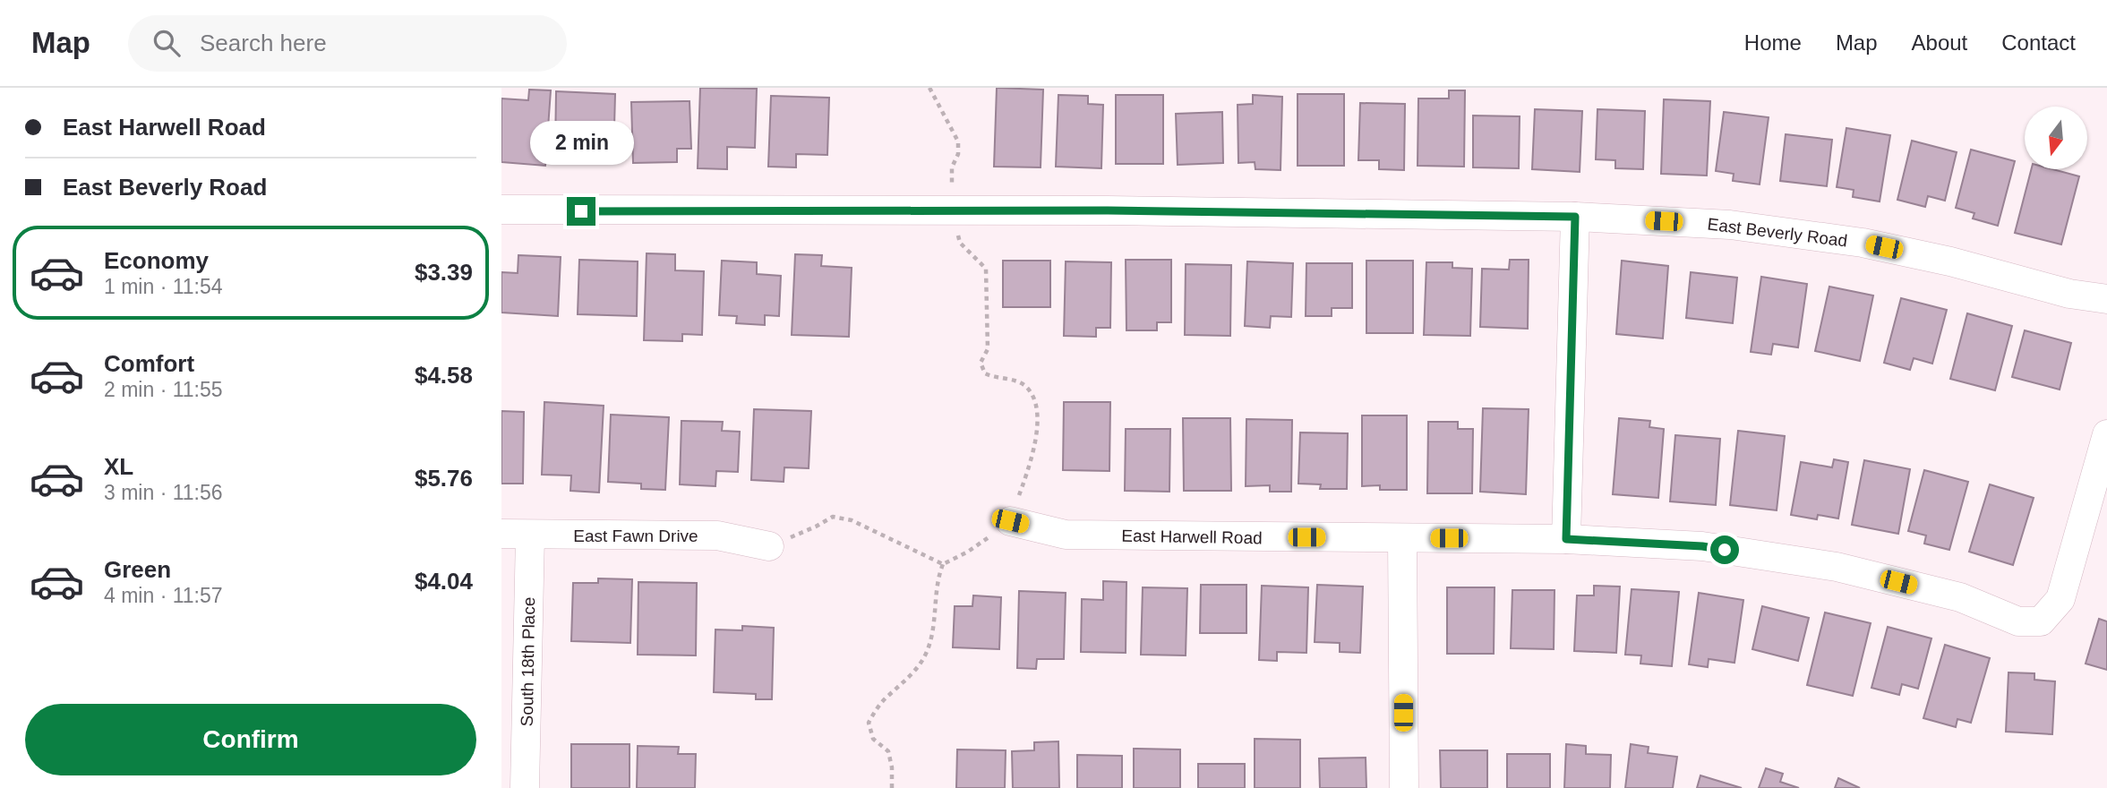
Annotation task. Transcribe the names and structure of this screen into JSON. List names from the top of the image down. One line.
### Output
{"streets":{"street":["East Beverly Road","East Fawn Drive","East Harwell Road","South 18th Place"]},"crossings":[["East Fawn Drive","South 18th Place"]],"north":"bottom","page":{"header":"Map","search":"Search here","nav":["Home","Map","About","Contact"],"banner":["East Harwell Road","East Beverly Road"],"bubble":"2 min","list":[{"name":"Economy","note":"1 min · 11:54","value":"$3.39"},{"name":"Comfort","note":"2 min · 11:55","value":"$4.58"},{"name":"XL","note":"3 min · 11:56","value":"$5.76"},{"name":"Green","note":"4 min · 11:57","value":"$4.04"}],"buttons":"Confirm"}}
